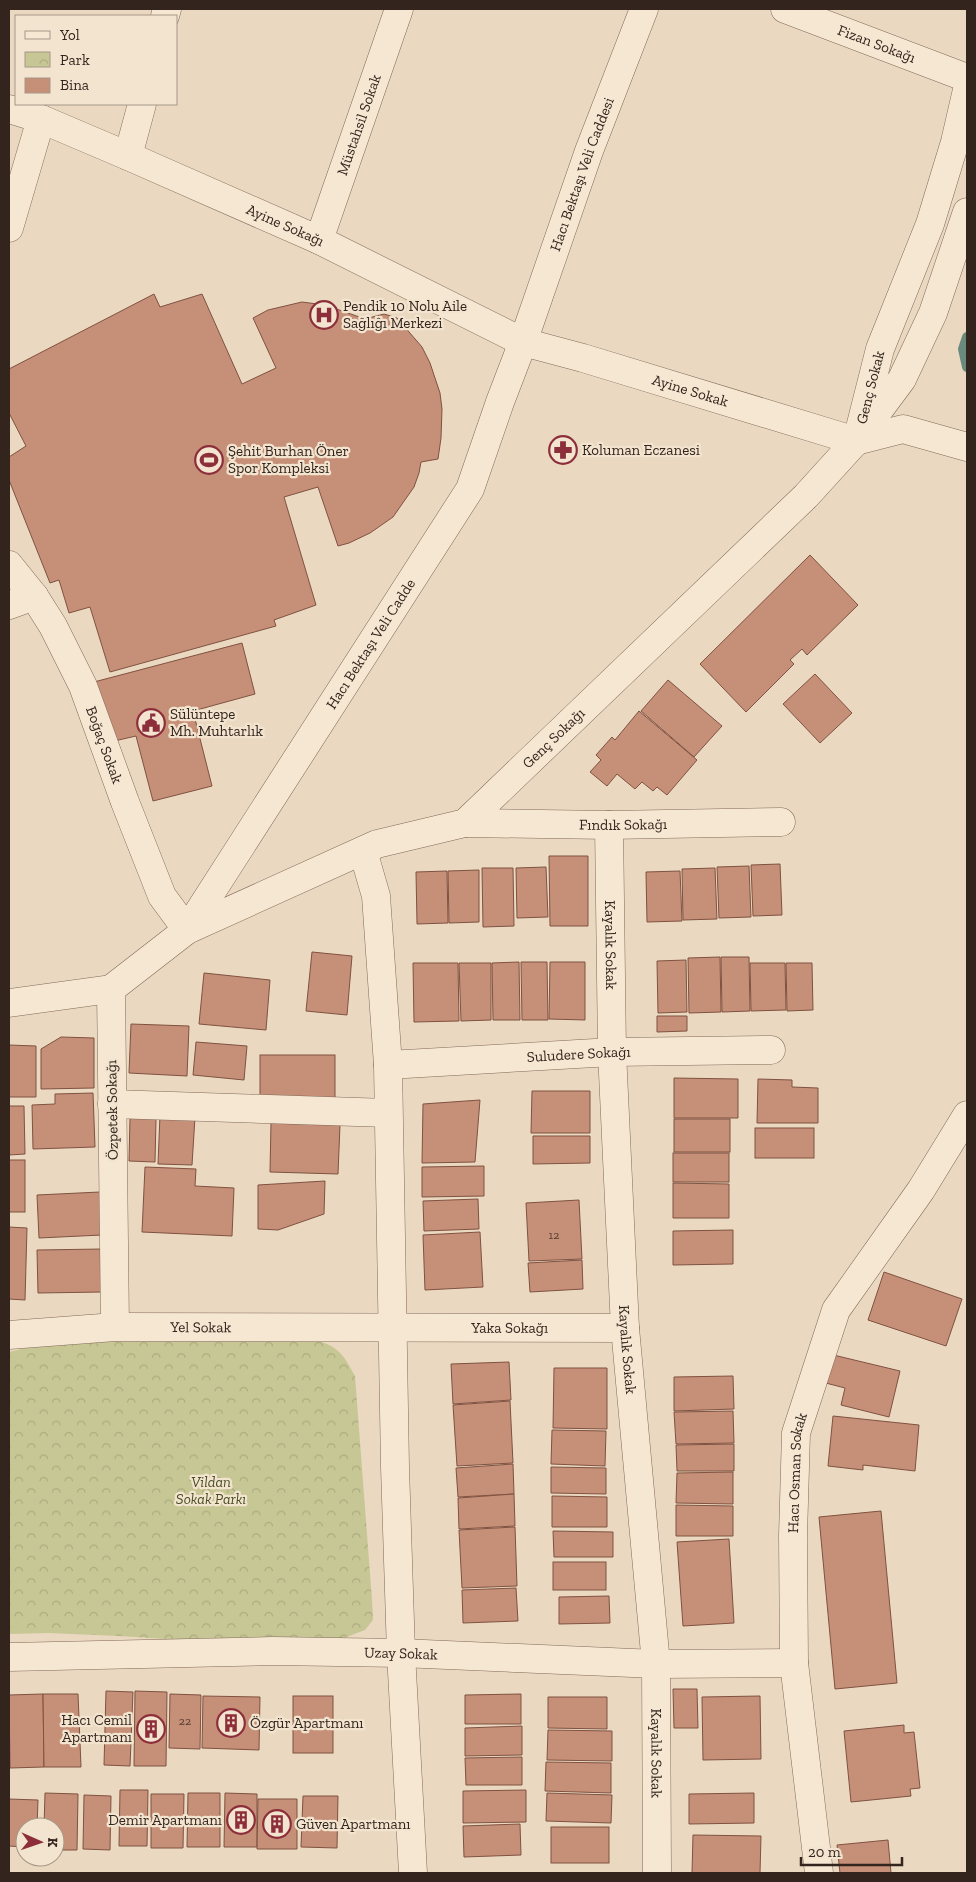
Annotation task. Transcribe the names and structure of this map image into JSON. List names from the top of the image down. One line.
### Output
{"streets":{"street":["Fizan Sokağı","Müstahsil Sokak","Hacı Bektaşı Veli Caddesi","Ayine Sokağı","Genç Sokak","Ayine Sokak","Hacı Bektaşı Veli Cadde","Genç Sokağı","Boğaç Sokak","Fındık Sokağı","Kayalık Sokak","Suludere Sokağı","Özpetek Sokağı","Yel Sokak","Yaka Sokağı","Hacı Osman Sokak","Uzay Sokak"]},"crossings":[["Müstahsil Sokak","Ayine Sokağı"],["Hacı Bektaşı Veli Caddesi","Ayine Sokağı"],["Hacı Bektaşı Veli Caddesi","Ayine Sokak"],["Hacı Bektaşı Veli Caddesi","Hacı Bektaşı Veli Cadde"],["Ayine Sokağı","Ayine Sokak"],["Ayine Sokağı","Hacı Bektaşı Veli Cadde"],["Genç Sokak","Ayine Sokak"],["Genç Sokak","Genç Sokağı"],["Ayine Sokak","Hacı Bektaşı Veli Cadde"],["Ayine Sokak","Genç Sokağı"],["Hacı Bektaşı Veli Cadde","Boğaç Sokak"],["Genç Sokağı","Fındık Sokağı"],["Fındık Sokağı","Kayalık Sokak"],["Kayalık Sokak","Suludere Sokağı"],["Kayalık Sokak","Yaka Sokağı"],["Kayalık Sokak","Uzay Sokak"],["Özpetek Sokağı","Yel Sokak"],["Yel Sokak","Yaka Sokağı"],["Hacı Osman Sokak","Uzay Sokak"]],"parks":["Vildan Sokak Parkı"],"places":{"hospital":["Pendik 10 Nolu Aile Sağlığı Merkezi"],"pharmacy":["Koluman Eczanesi"],"sports":["Şehit Burhan Öner Spor Kompleksi"],"public building":["Sülüntepe Mh. Muhtarlık"],"building":["Özgür Apartmanı","Hacı Cemil Apartmanı","Demir Apartmanı","Güven Apartmanı"]},"house_numbers":["12","22"],"legend":["Yol","Park","Bina"],"scale_bar":"20 m","north":"right"}
